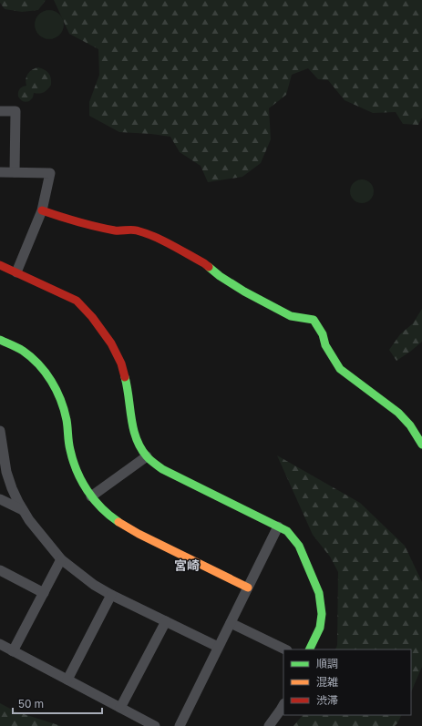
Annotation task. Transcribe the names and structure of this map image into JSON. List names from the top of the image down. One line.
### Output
{"districts":["宮崎"],"legend":["順調","混雑","渋滞"],"scale_bar":"50 m"}
